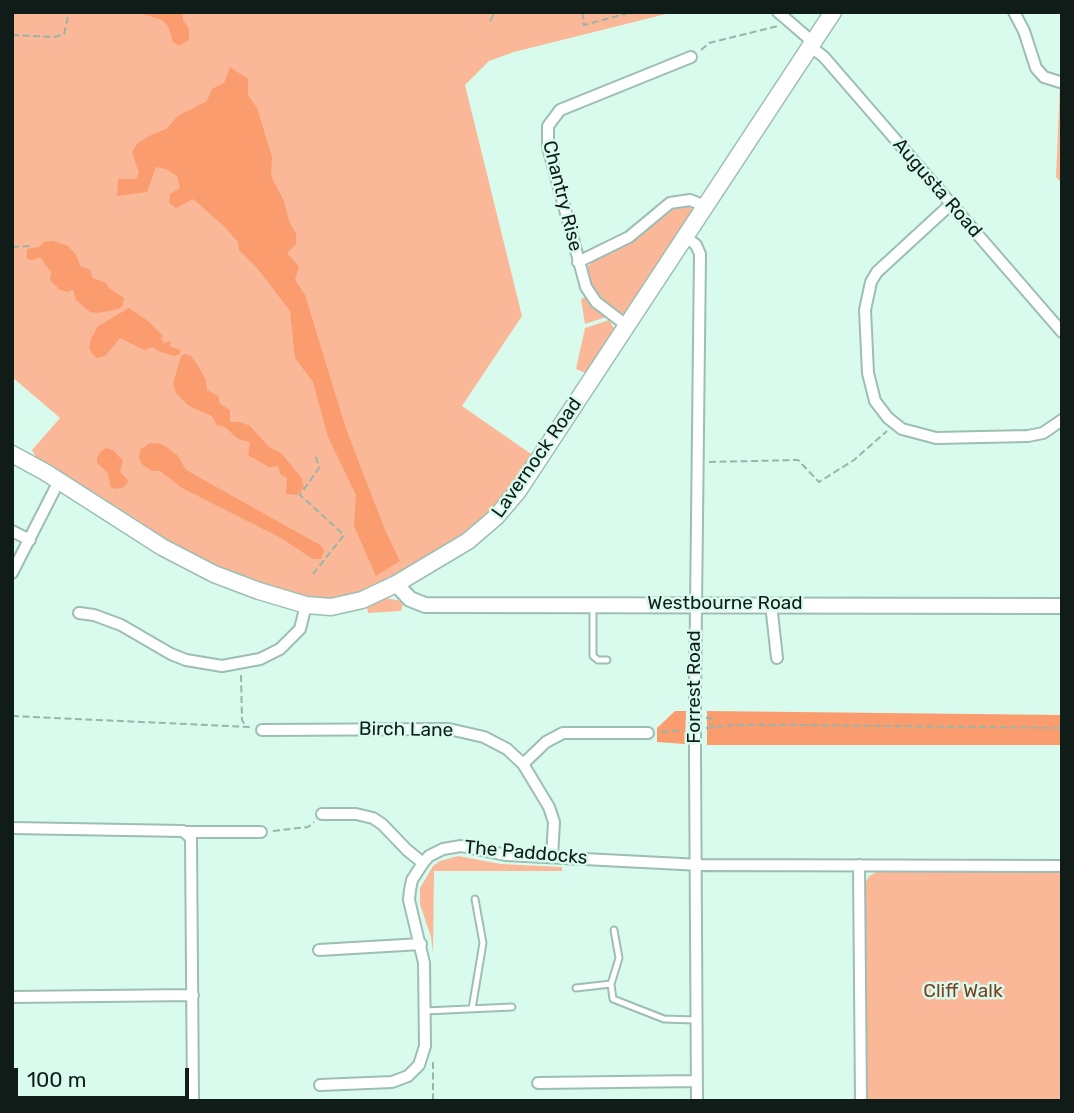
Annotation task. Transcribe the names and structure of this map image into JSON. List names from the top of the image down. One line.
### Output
{"streets":{"main road":["Lavernock Road"],"street":["Augusta Road","Chantry Rise","Westbourne Road","Forrest Road","Birch Lane","The Paddocks"]},"crossings":[["Augusta Road","Lavernock Road"],["Chantry Rise","Lavernock Road"],["Lavernock Road","Westbourne Road"],["Lavernock Road","Forrest Road"],["Westbourne Road","Forrest Road"],["Forrest Road","The Paddocks"],["Birch Lane","The Paddocks"]],"parks":["Cliff Walk"],"scale_bar":"100 m"}
